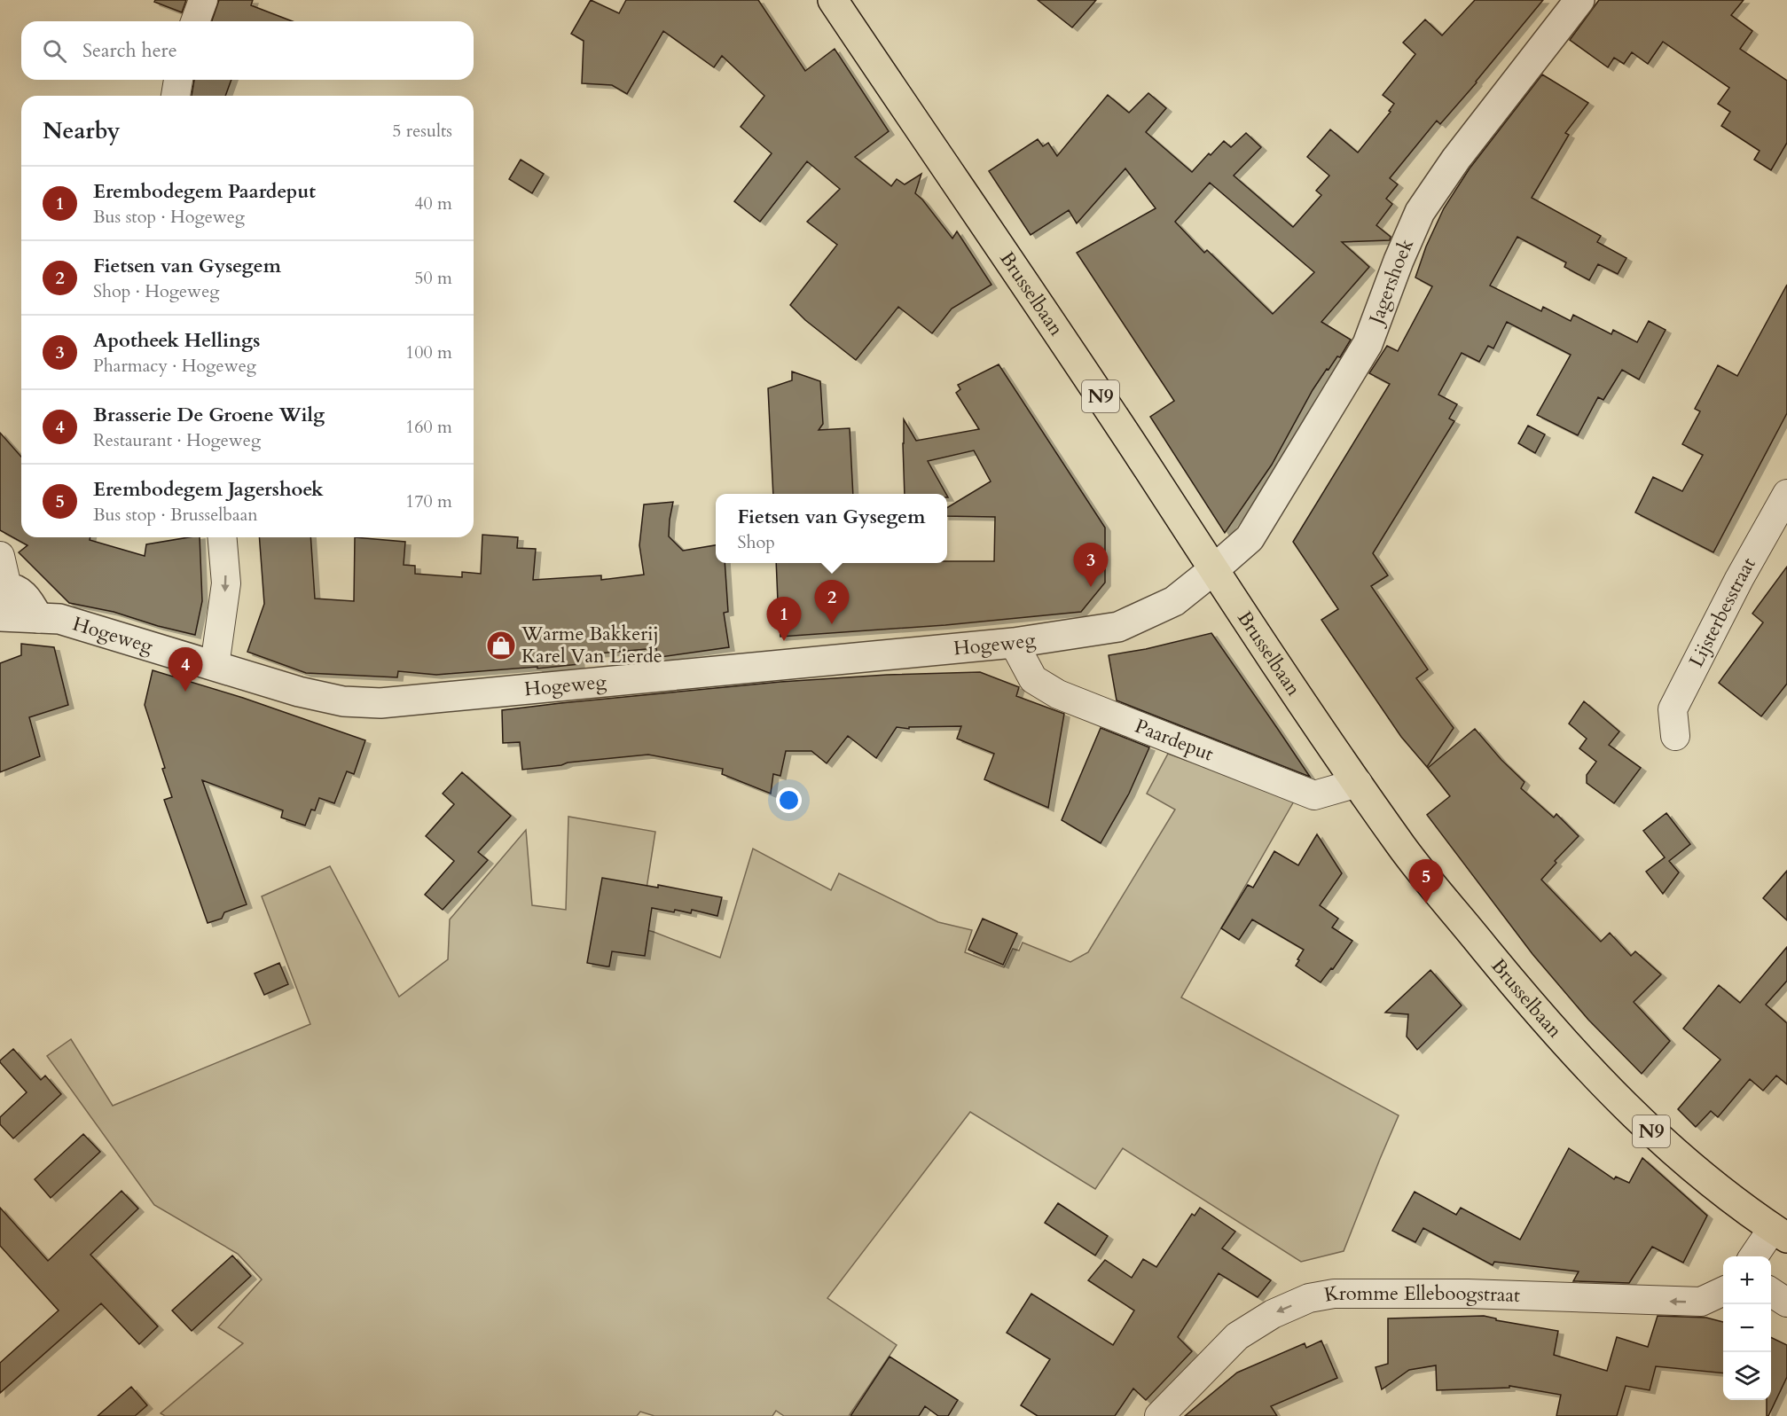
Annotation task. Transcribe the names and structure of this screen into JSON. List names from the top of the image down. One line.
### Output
{"streets":{"main road":["Brusselbaan","N9"],"street":["Jagershoek","Lijsterbesstraat","Hogeweg","Paardeput","Kromme Elleboogstraat"]},"crossings":[["Jagershoek","Brusselbaan"],["Jagershoek","Hogeweg"],["Brusselbaan","Hogeweg"],["Brusselbaan","Paardeput"],["Hogeweg","Paardeput"]],"one_way":["Kromme Elleboogstraat"],"places":{"shop":["Warme Bakkerij Karel Van Lierde"]},"page":{"search":"Search here","heading":["Nearby","5 results"],"list":[{"mark":"1","name":"Erembodegem Paardeput","note":"Bus stop · Hogeweg","value":"40 m"},{"mark":"2","name":"Fietsen van Gysegem","note":"Shop · Hogeweg","value":"50 m"},{"mark":"3","name":"Apotheek Hellings","note":"Pharmacy · Hogeweg","value":"100 m"},{"mark":"4","name":"Brasserie De Groene Wilg","note":"Restaurant · Hogeweg","value":"160 m"},{"mark":"5","name":"Erembodegem Jagershoek","note":"Bus stop · Brusselbaan","value":"170 m"}],"popup":["Fietsen van Gysegem","Shop"],"pins":["3","2","1","4","5"],"map_buttons":["+","−"]}}
